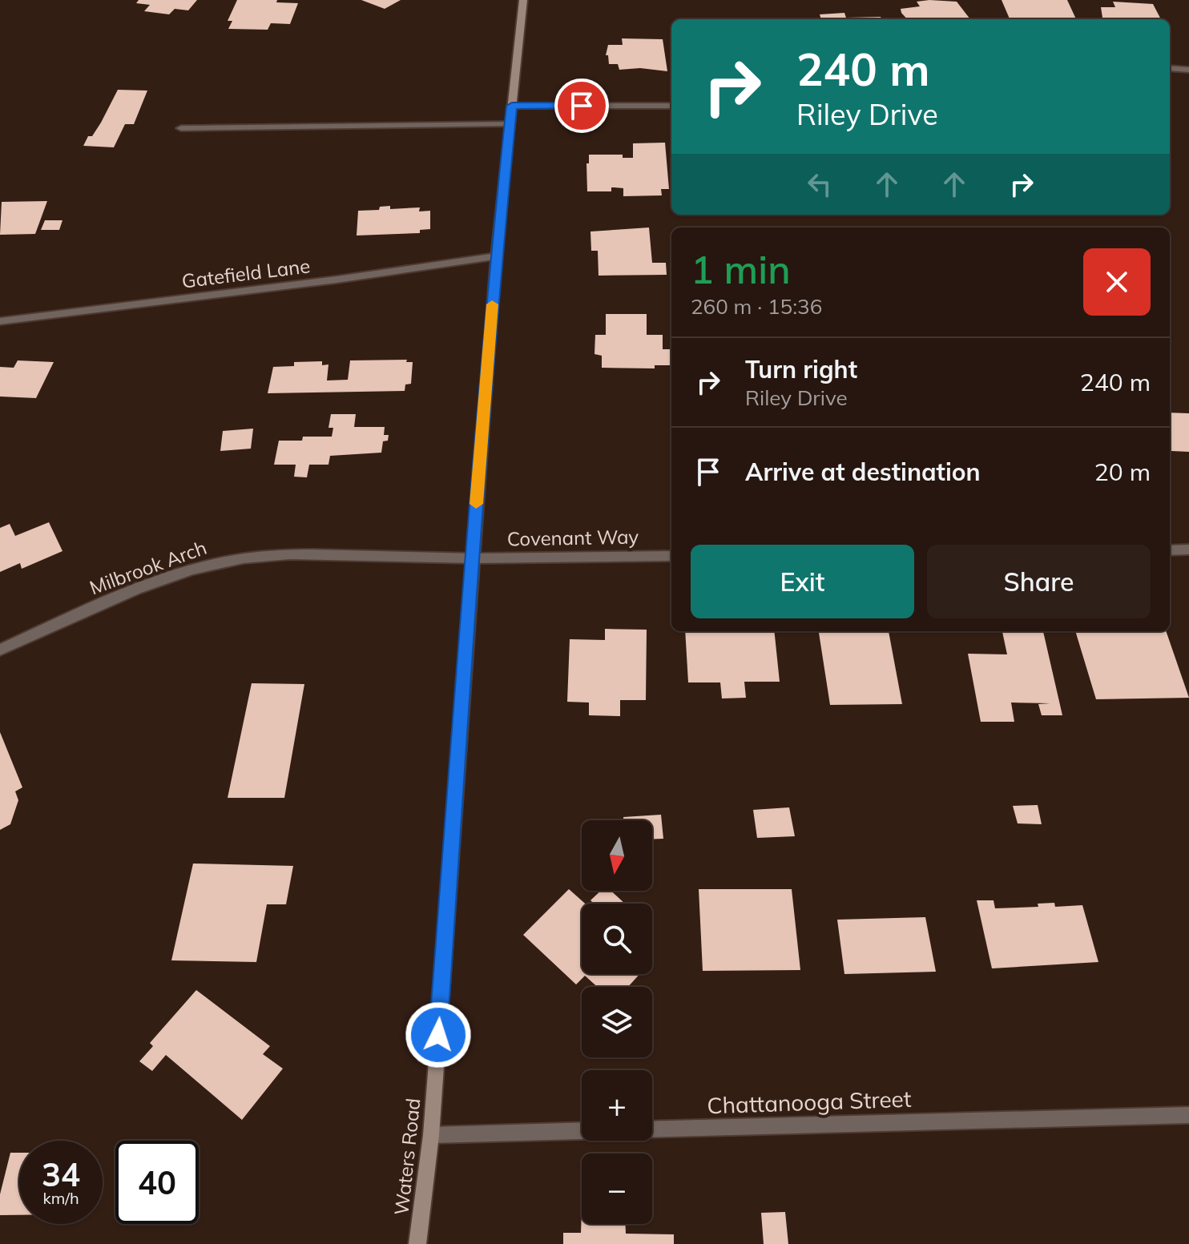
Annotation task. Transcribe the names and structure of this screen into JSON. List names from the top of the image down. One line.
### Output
{"streets":{"street":["Gatefield Lane","Covenant Way","Milbrook Arch","Chattanooga Street","Waters Road"]},"crossings":[["Gatefield Lane","Waters Road"],["Covenant Way","Milbrook Arch"],["Covenant Way","Waters Road"],["Milbrook Arch","Waters Road"],["Chattanooga Street","Waters Road"]],"north":"bottom","page":{"turn":["240 m","Riley Drive"],"heading":["1 min","260 m · 15:36"],"list":[{"name":"Turn right","note":"Riley Drive","value":"240 m"},{"name":"Arrive at destination","value":"20 m"}],"buttons":["Exit","Share"],"map_buttons":["+","−"],"speed":"34 km/h","limit":"40"}}
